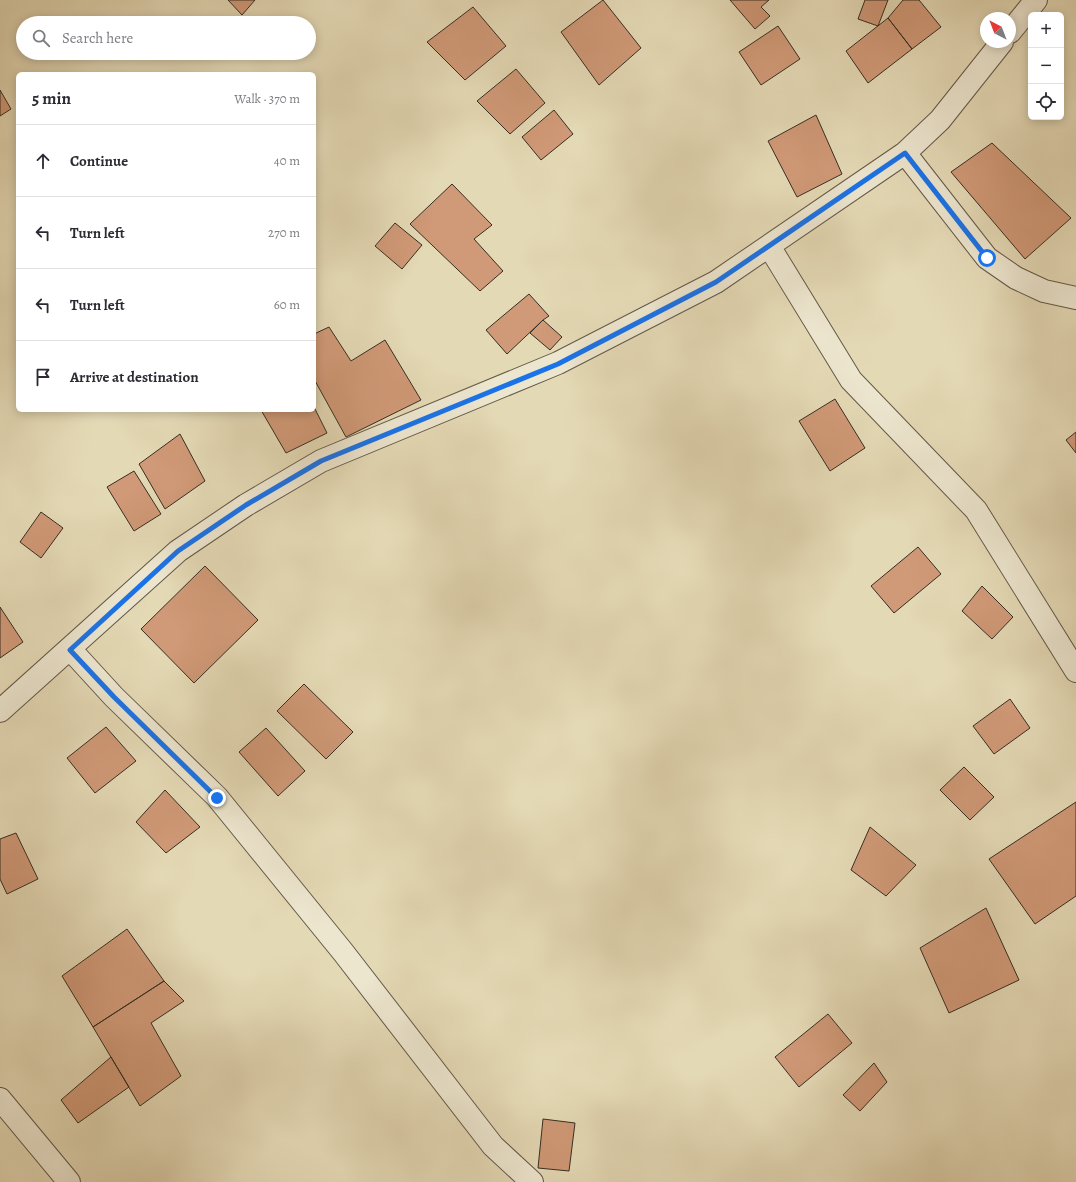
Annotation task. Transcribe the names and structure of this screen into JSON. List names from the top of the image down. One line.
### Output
{"north":"top left","page":{"map_buttons":["+","−"],"search":"Search here","heading":["5 min","Walk · 370 m"],"list":[["Continue","40 m"],["Turn left","270 m"],["Turn left","60 m"],"Arrive at destination"]}}
